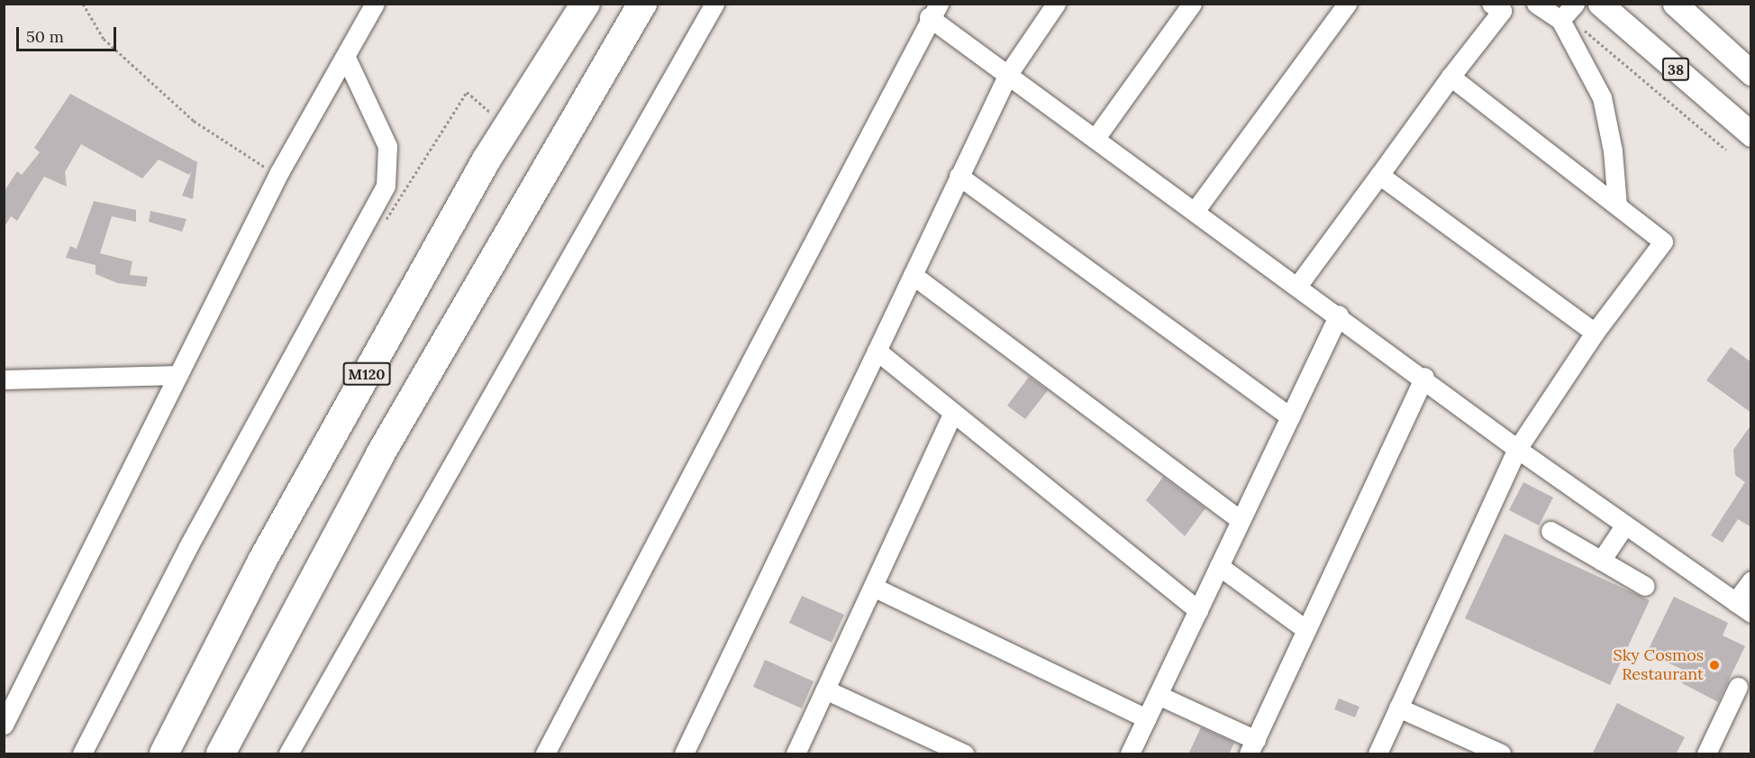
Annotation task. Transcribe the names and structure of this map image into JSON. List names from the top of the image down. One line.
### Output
{"streets":{"highway":["M120"],"main road":["38"]},"places":["Sky Cosmos Restaurant"],"scale_bar":"50 m"}
